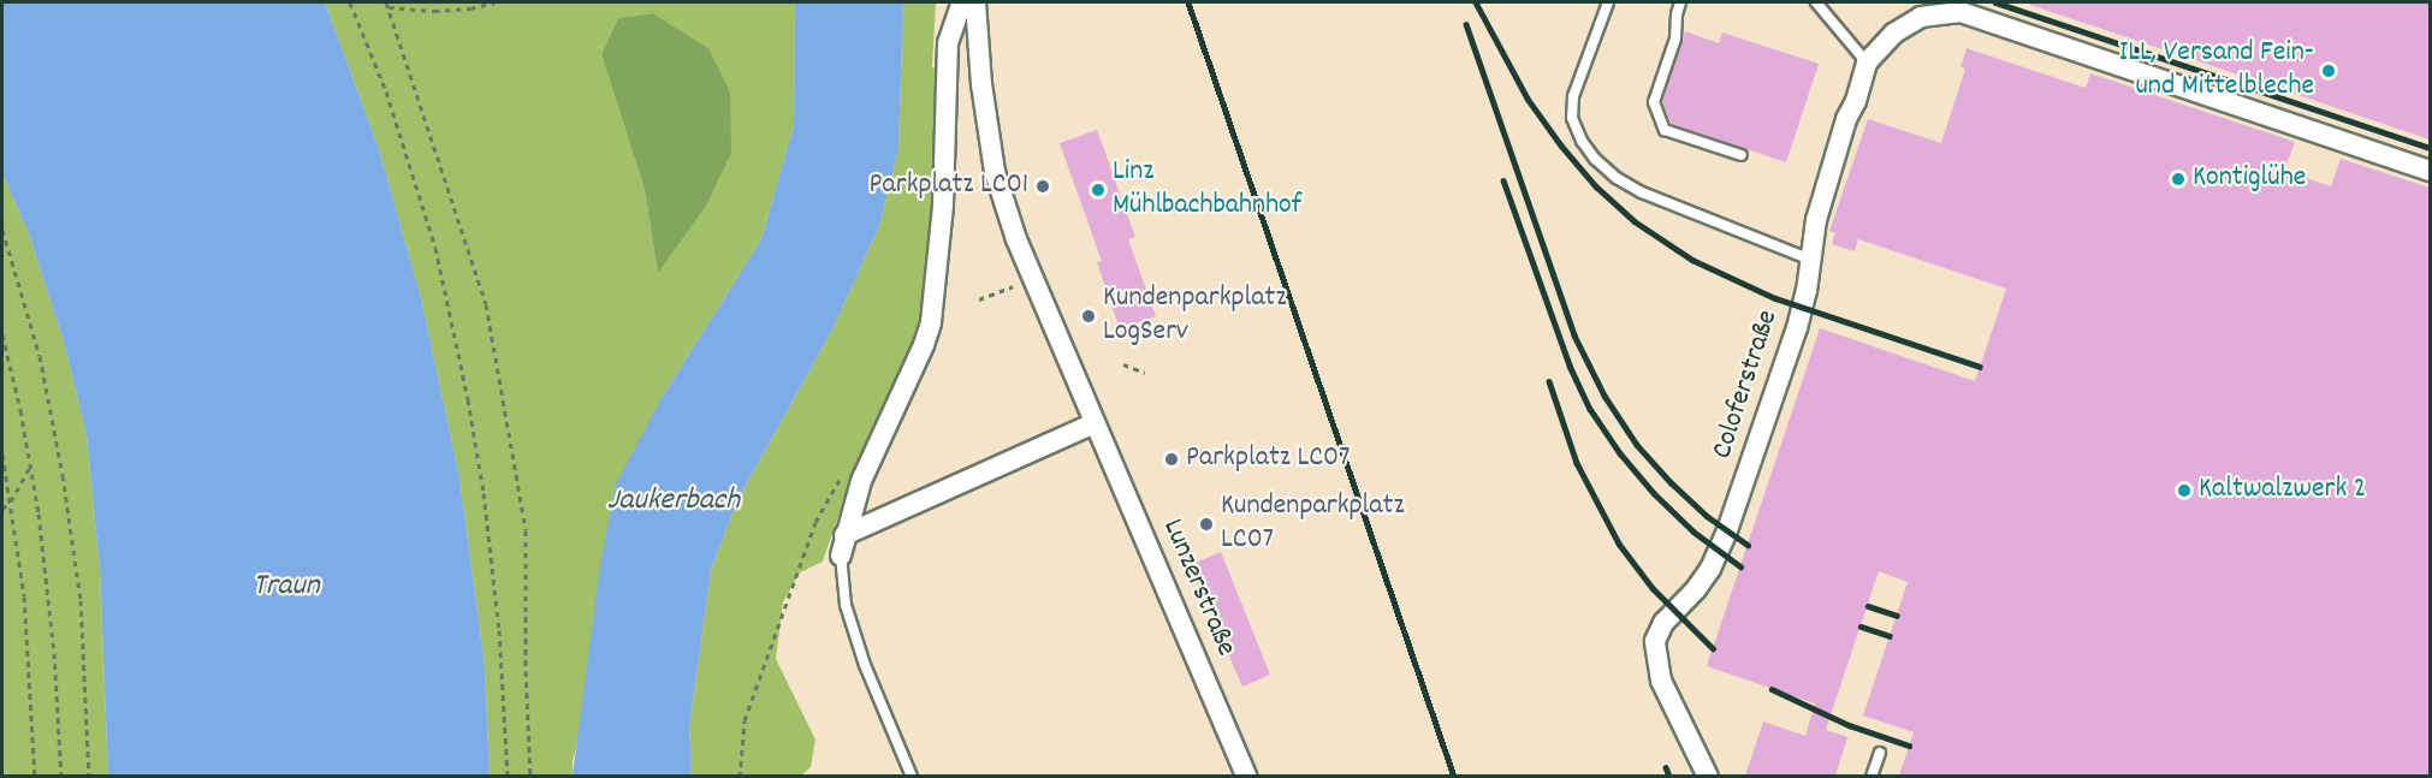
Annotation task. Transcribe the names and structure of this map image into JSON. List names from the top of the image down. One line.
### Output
{"streets":{"street":["Coloferstraße","Lunzerstraße"]},"water":["Jaukerbach","Traun"],"places":["ILL, Versand Fein- und Mittelbleche","Kontiglühe","Parkplatz LC01","Linz Mühlbachbahnhof","Kundenparkplatz LogServ","Parkplatz LC07","Kaltwalzwerk 2","Kundenparkplatz LC07"]}
